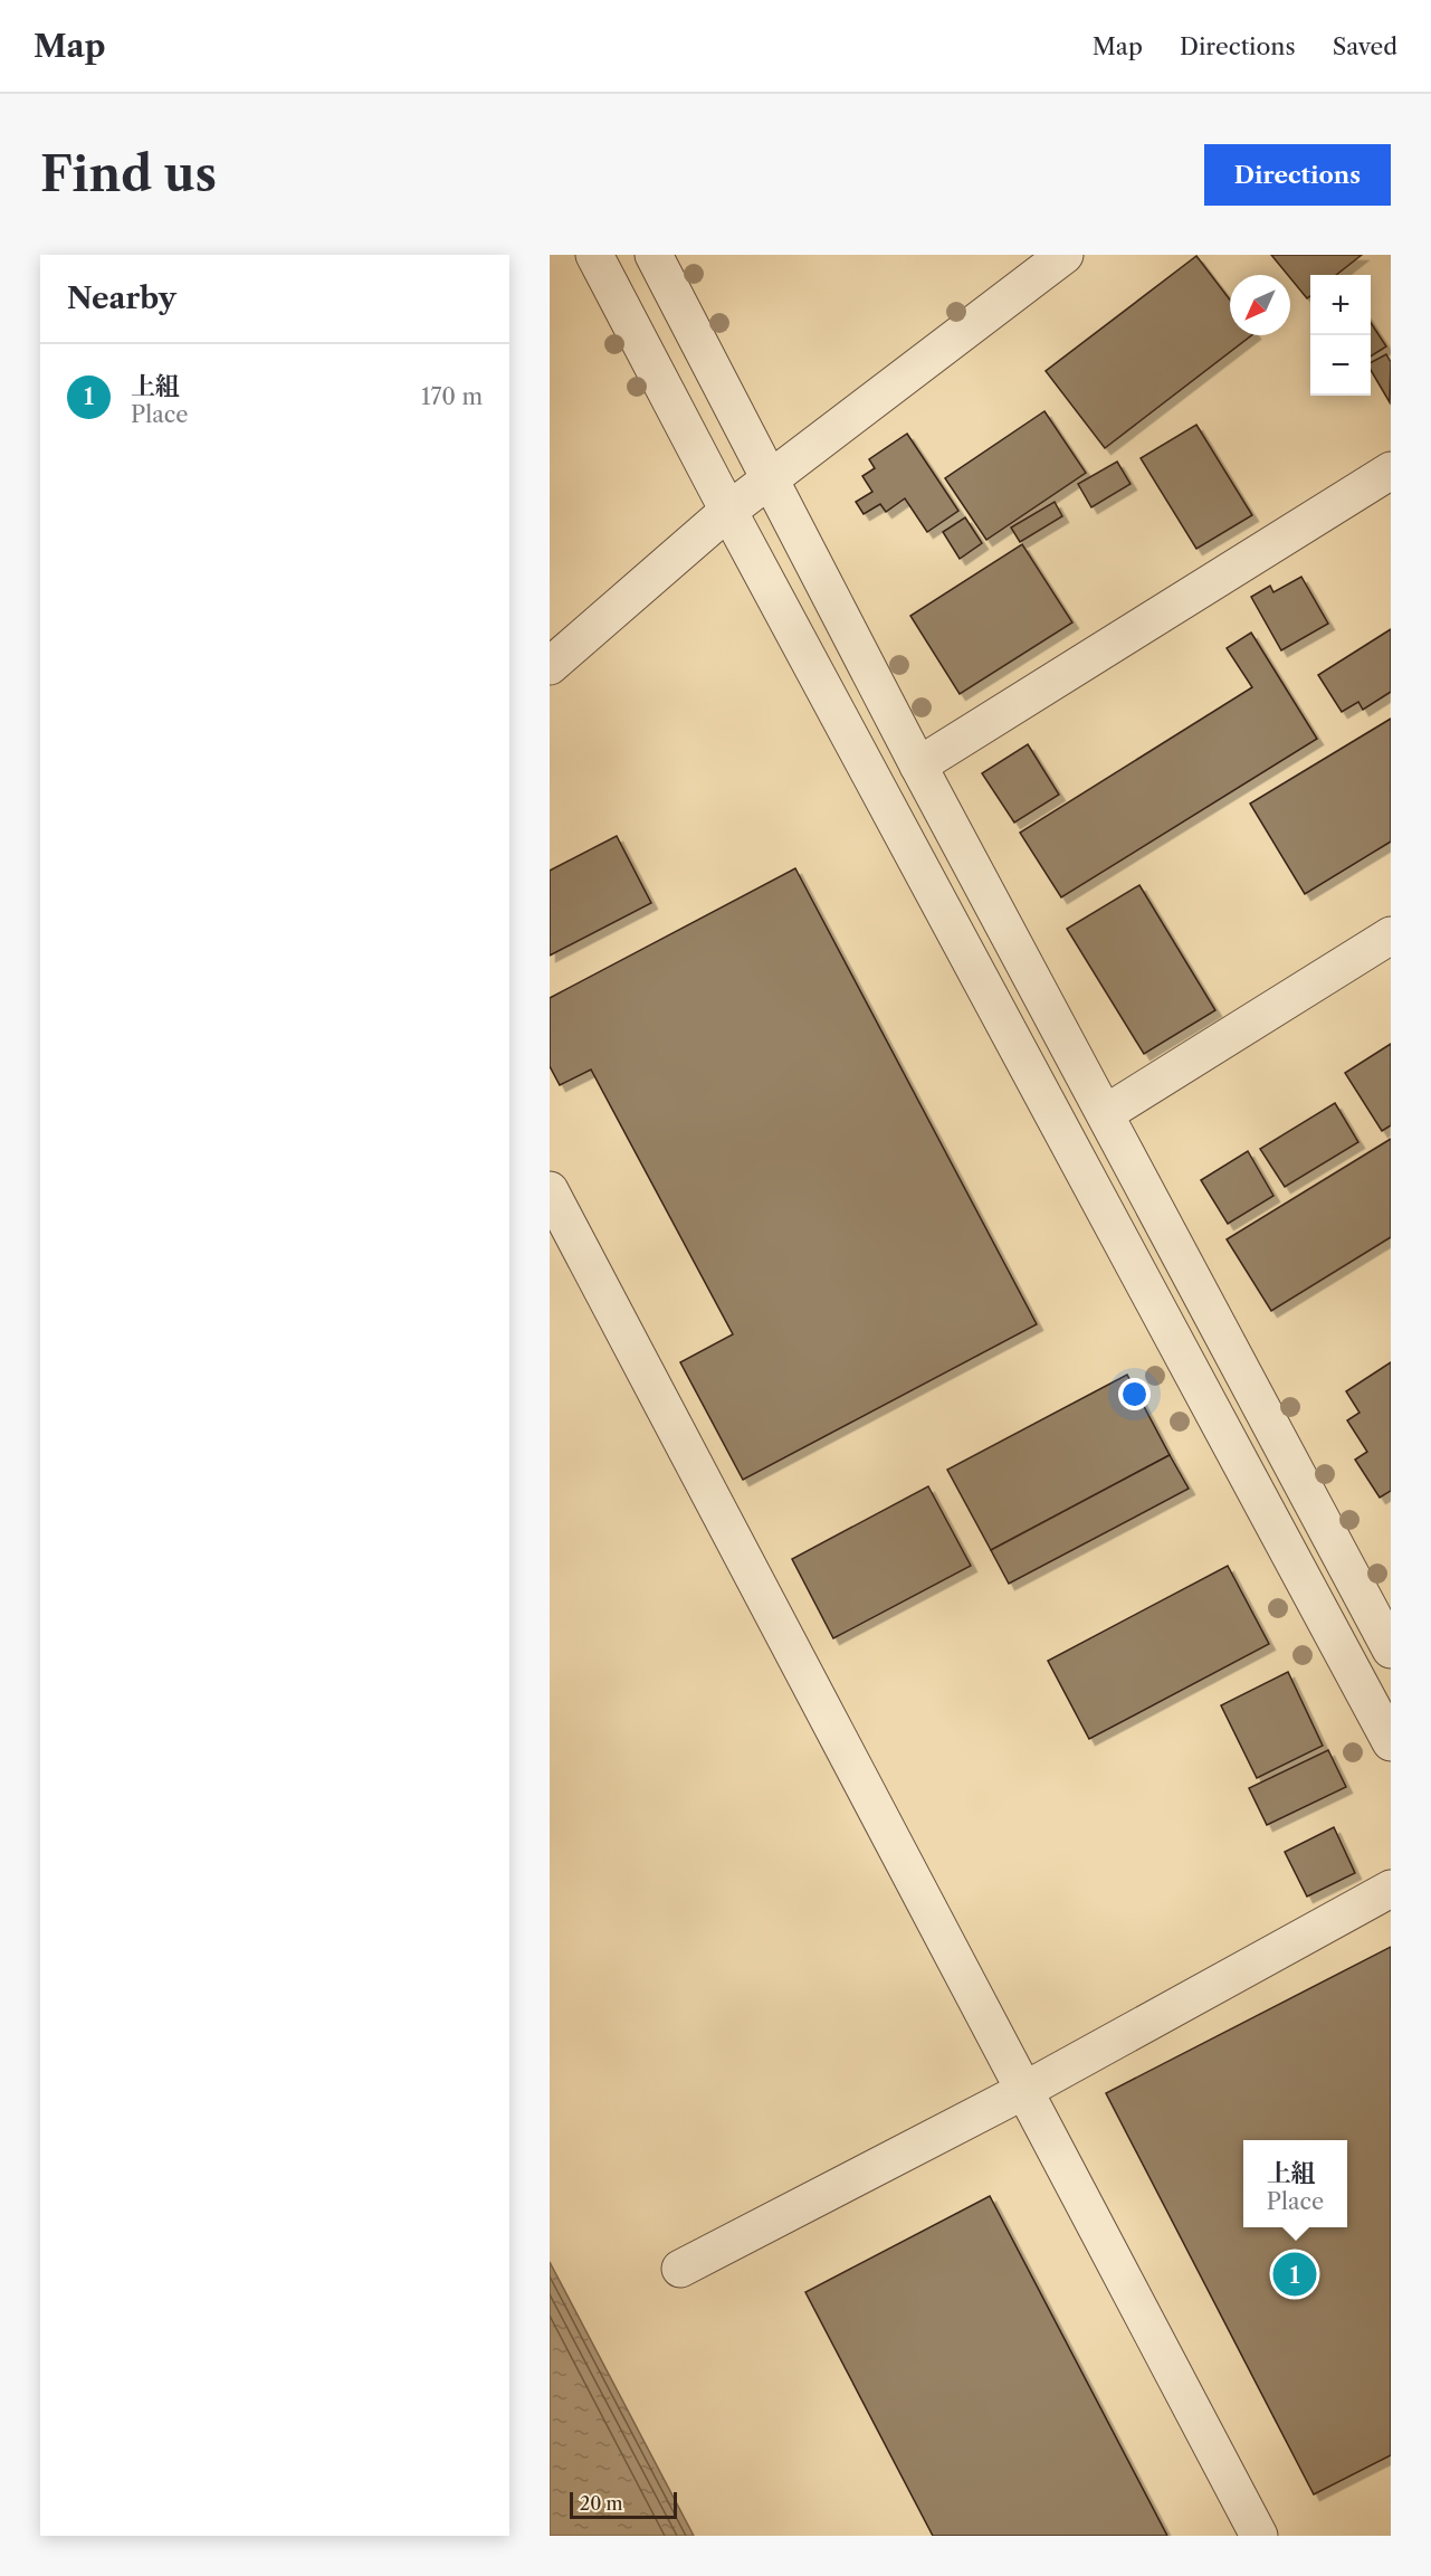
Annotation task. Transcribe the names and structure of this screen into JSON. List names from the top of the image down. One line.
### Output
{"scale_bar":"20 m","north":"bottom left","page":{"header":"Map","nav":["Map","Directions","Saved"],"buttons":"Directions","title":"Find us","heading":"Nearby","map_buttons":["+","−"],"list":[{"mark":"1","name":"上組","note":"Place","value":"170 m"}],"popup":["上組","Place"],"pins":"1","scale":"20 m"}}
